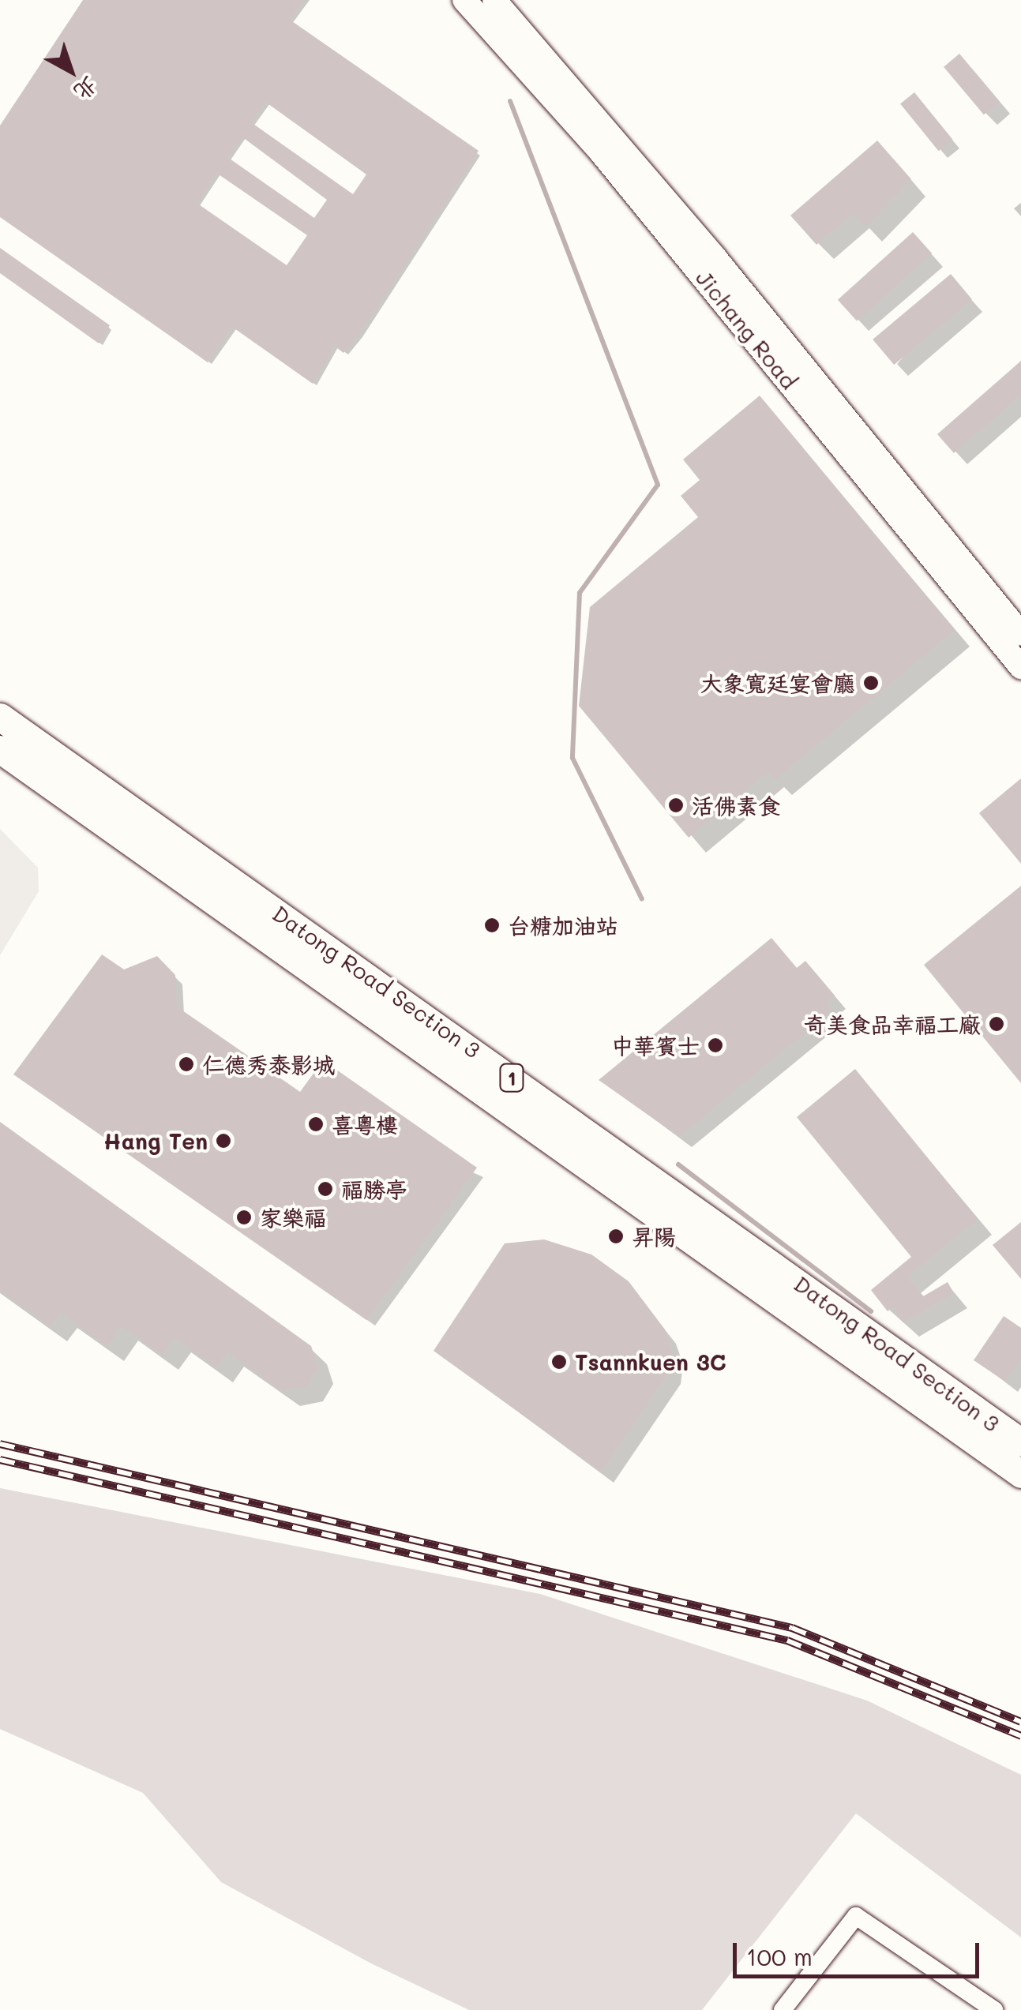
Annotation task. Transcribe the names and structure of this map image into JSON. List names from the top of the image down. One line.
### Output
{"streets":{"main road":["Datong Road Section 3","1"],"street":["Jichang Road"]},"places":["大象寬廷宴會廳","活佛素食","台糖加油站","奇美食品幸福工廠","中華賓士","仁德秀泰影城","喜粵樓","Hang Ten","福勝亭","家樂福","昇陽","Tsannkuen 3C"],"scale_bar":"100 m","north":"bottom right"}
